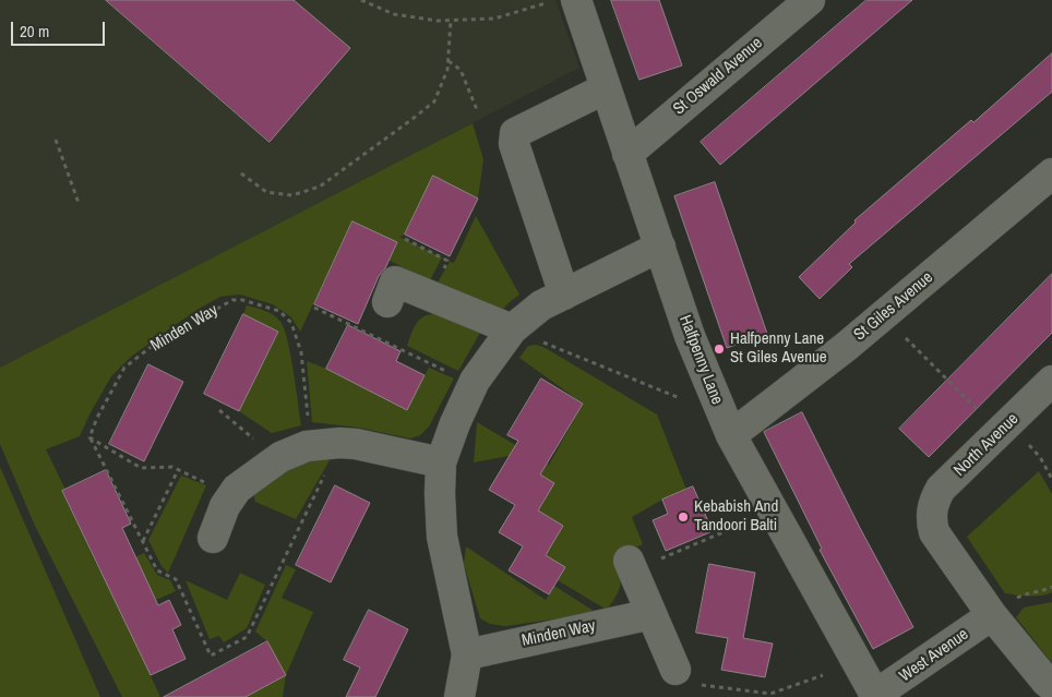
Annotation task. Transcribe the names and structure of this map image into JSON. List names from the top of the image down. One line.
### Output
{"streets":{"street":["St Oswald Avenue","St Giles Avenue","Minden Way","Halfpenny Lane","North Avenue","West Avenue"]},"crossings":[["St Oswald Avenue","Halfpenny Lane"],["St Giles Avenue","Halfpenny Lane"],["Halfpenny Lane","West Avenue"],["North Avenue","West Avenue"]],"places":["Halfpenny Lane St Giles Avenue","Kebabish And Tandoori Balti"],"scale_bar":"20 m"}
